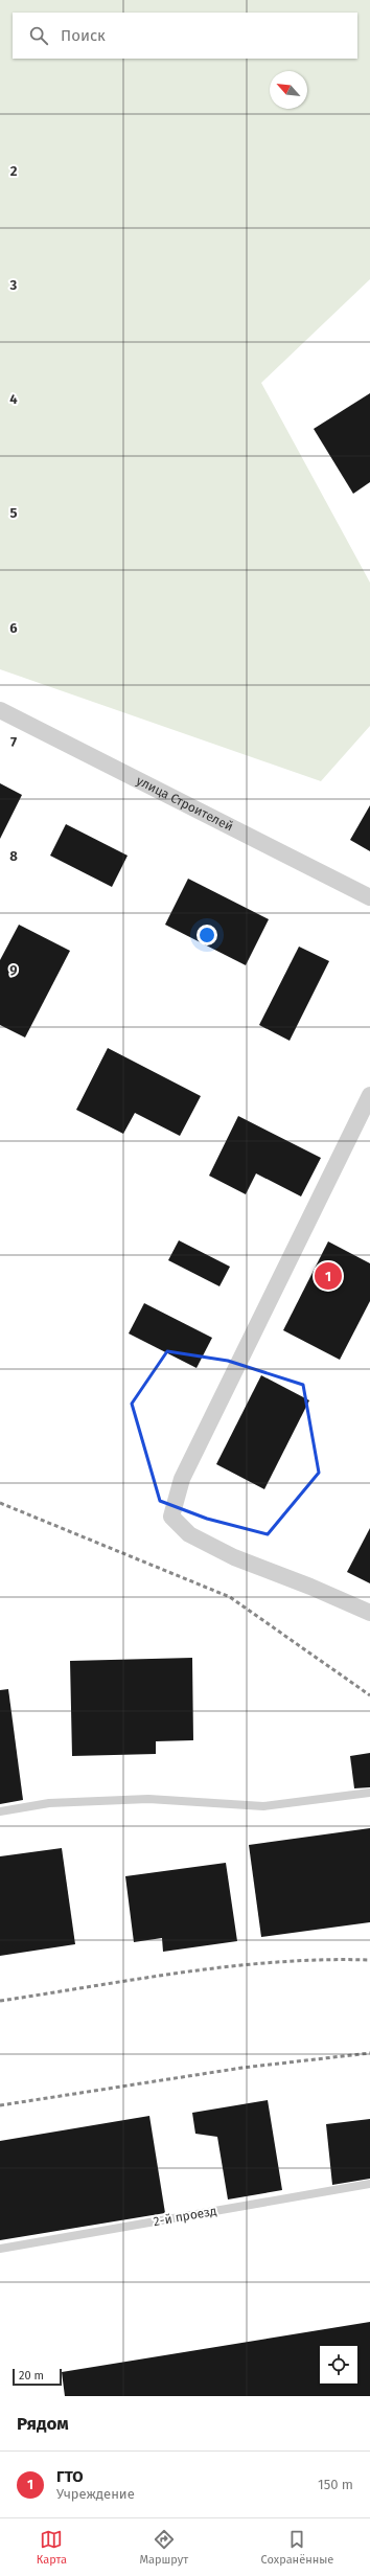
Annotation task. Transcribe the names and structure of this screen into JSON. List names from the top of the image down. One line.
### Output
{"streets":{"street":["улица Строителей"],"lane":["2-й проезд"]},"scale_bar":"20 m","north":"top left","page":{"search":"Поиск","pins":"1","scale":"20 m","heading":"Рядом","list":[{"mark":"1","name":"ГТО","note":"Учреждение","value":"150 m"}],"nav":["Карта","Маршрут","Сохранённые"]},"grid":{"rows":["2","3","4","5","6","7","8","9"]}}
